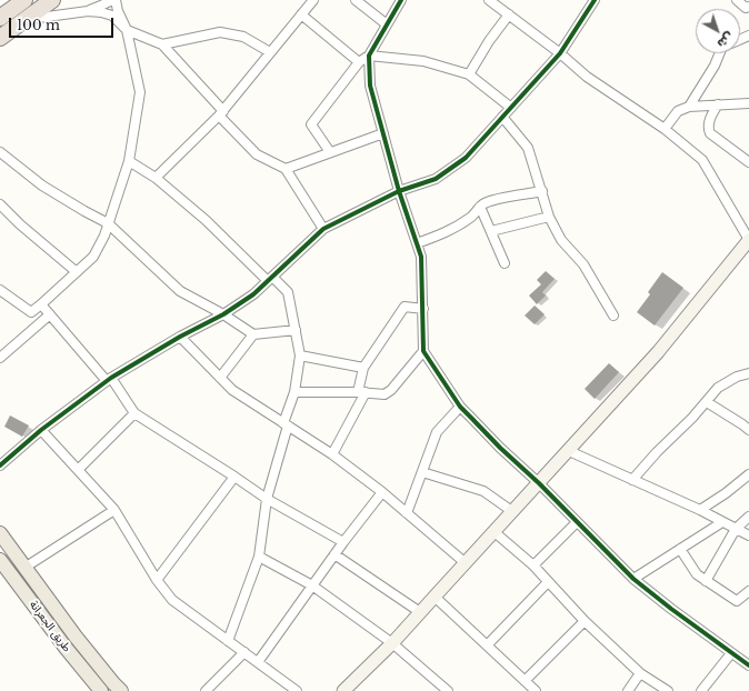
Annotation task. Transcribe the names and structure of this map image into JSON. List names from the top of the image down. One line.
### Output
{"streets":{"main road":["طريق الجعرانة"]},"scale_bar":"100 m","north":"bottom right"}
